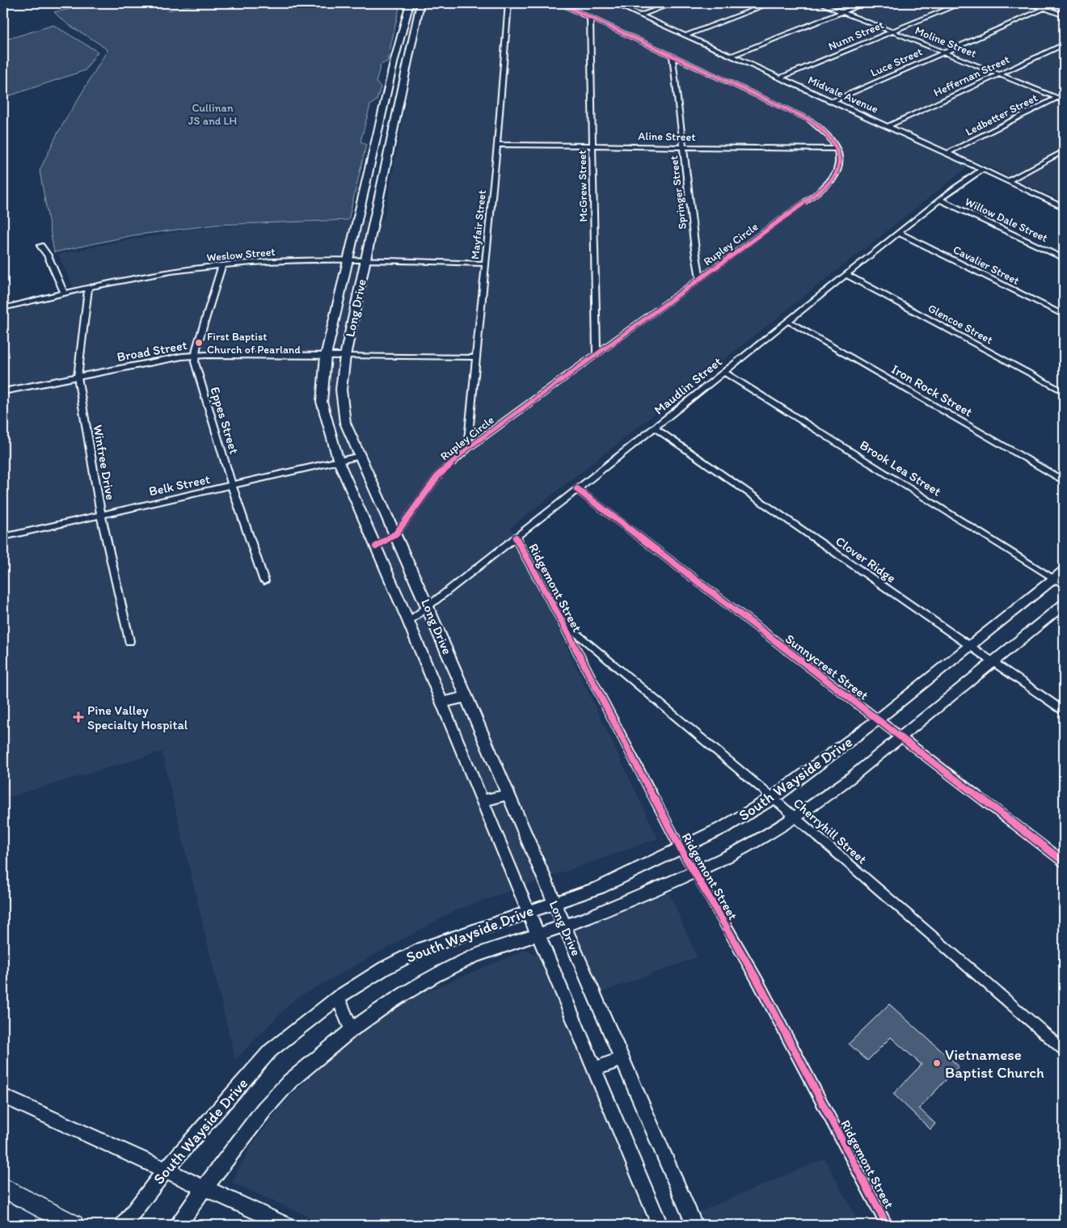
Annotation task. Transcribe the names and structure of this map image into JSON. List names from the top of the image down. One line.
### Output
{"streets":{"main road":["Long Drive","South Wayside Drive"],"street":["Nunn Street","Moline Street","Luce Street","Heffernan Street","Midvale Avenue","Ledbetter Street","Aline Street","McGrew Street","Springer Street","Willow Dale Street","Mayfair Street","Rupley Circle","Weslow Street","Cavalier Street","Glencoe Street","Broad Street","Maudlin Street","Iron Rock Street","Eppes Street","Winfree Drive","Brook Lea Street","Belk Street","Clover Ridge","Ridgemont Street","Sunnycrest Street","Cherryhill Street"]},"crossings":[["Nunn Street","Moline Street"],["Nunn Street","Midvale Avenue"],["Moline Street","Luce Street"],["Moline Street","Heffernan Street"],["Moline Street","Ledbetter Street"],["Luce Street","Midvale Avenue"],["Heffernan Street","Midvale Avenue"],["Midvale Avenue","Ledbetter Street"],["Midvale Avenue","Maudlin Street"],["Aline Street","McGrew Street"],["Aline Street","Springer Street"],["Aline Street","Mayfair Street"],["Aline Street","Rupley Circle"],["McGrew Street","Rupley Circle"],["Springer Street","Rupley Circle"],["Willow Dale Street","Maudlin Street"],["Mayfair Street","Rupley Circle"],["Mayfair Street","Weslow Street"],["Mayfair Street","Broad Street"],["Rupley Circle","Long Drive"],["Weslow Street","Long Drive"],["Weslow Street","Winfree Drive"],["Cavalier Street","Maudlin Street"],["Long Drive","Broad Street"],["Long Drive","Maudlin Street"],["Long Drive","Belk Street"],["Long Drive","South Wayside Drive"],["Glencoe Street","Maudlin Street"],["Broad Street","Eppes Street"],["Broad Street","Winfree Drive"],["Maudlin Street","Iron Rock Street"],["Maudlin Street","Brook Lea Street"],["Maudlin Street","Clover Ridge"],["Maudlin Street","Ridgemont Street"],["Maudlin Street","Sunnycrest Street"],["Eppes Street","Belk Street"],["Winfree Drive","Belk Street"],["Brook Lea Street","South Wayside Drive"],["Clover Ridge","South Wayside Drive"],["Ridgemont Street","South Wayside Drive"],["Ridgemont Street","Cherryhill Street"],["Sunnycrest Street","South Wayside Drive"],["South Wayside Drive","Cherryhill Street"]],"parks":["Cullinan JS and LH"],"places":{"other":["First Baptist Church of Pearland","Vietnamese Baptist Church"],"health":["Pine Valley Specialty Hospital"]}}
